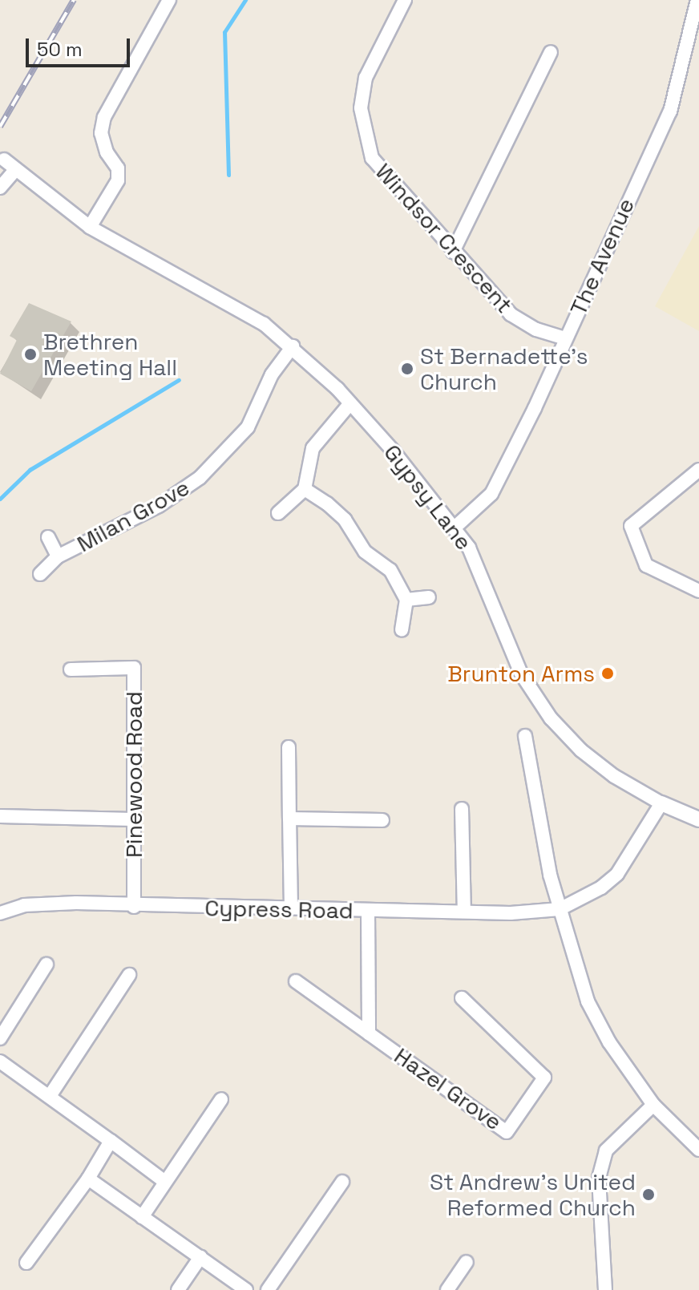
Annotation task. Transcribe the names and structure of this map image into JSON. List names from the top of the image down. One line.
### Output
{"streets":{"street":["Windsor Crescent","The Avenue","Gypsy Lane","Milan Grove","Pinewood Road","Cypress Road","Hazel Grove"]},"crossings":[["Windsor Crescent","The Avenue"],["The Avenue","Gypsy Lane"],["Gypsy Lane","Milan Grove"],["Pinewood Road","Cypress Road"]],"places":["Brethren Meeting Hall","St Bernadette’s Church","Brunton Arms","St Andrew's United Reformed Church"],"scale_bar":"50 m"}
